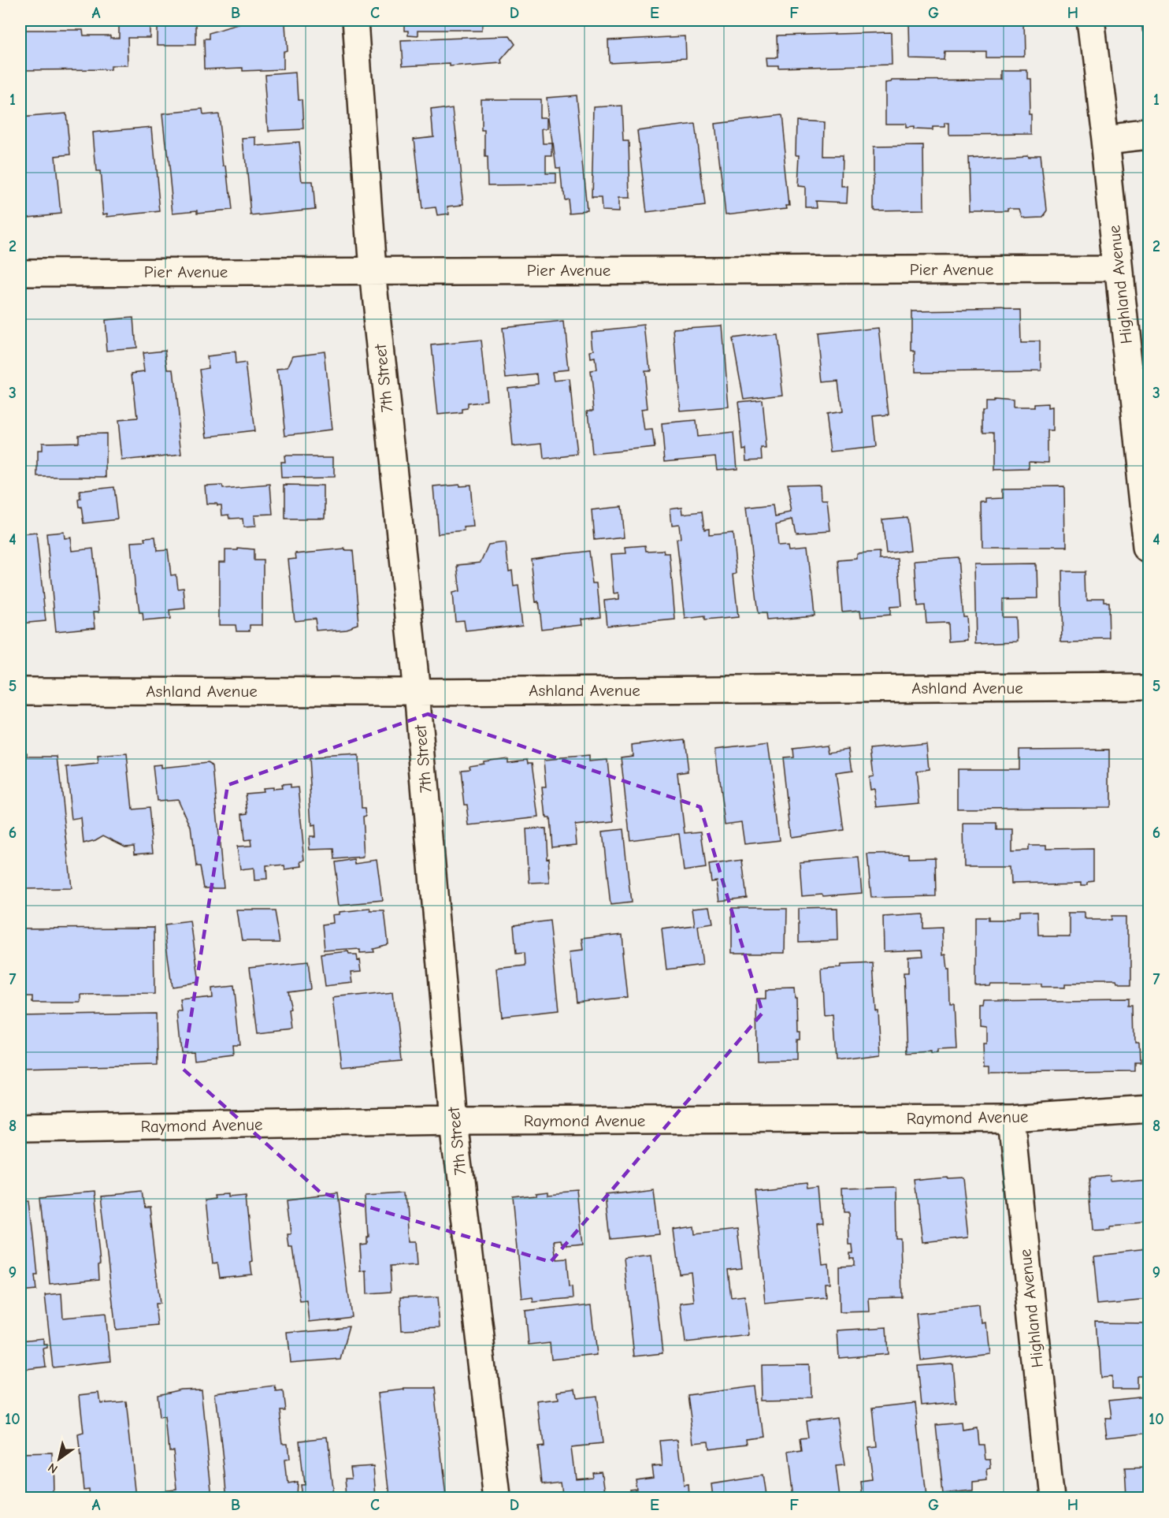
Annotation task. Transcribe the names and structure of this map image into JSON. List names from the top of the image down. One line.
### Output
{"streets":{"street":["Pier Avenue","Highland Avenue","7th Street","Ashland Avenue","Raymond Avenue"]},"crossings":[["Pier Avenue","Highland Avenue"],["Pier Avenue","7th Street"],["Highland Avenue","Raymond Avenue"],["7th Street","Ashland Avenue"],["7th Street","Raymond Avenue"]],"north":"bottom left","grid":{"columns":["A","B","C","D","E","F","G","H"],"rows":["1","2","3","4","5","6","7","8","9","10"]}}
